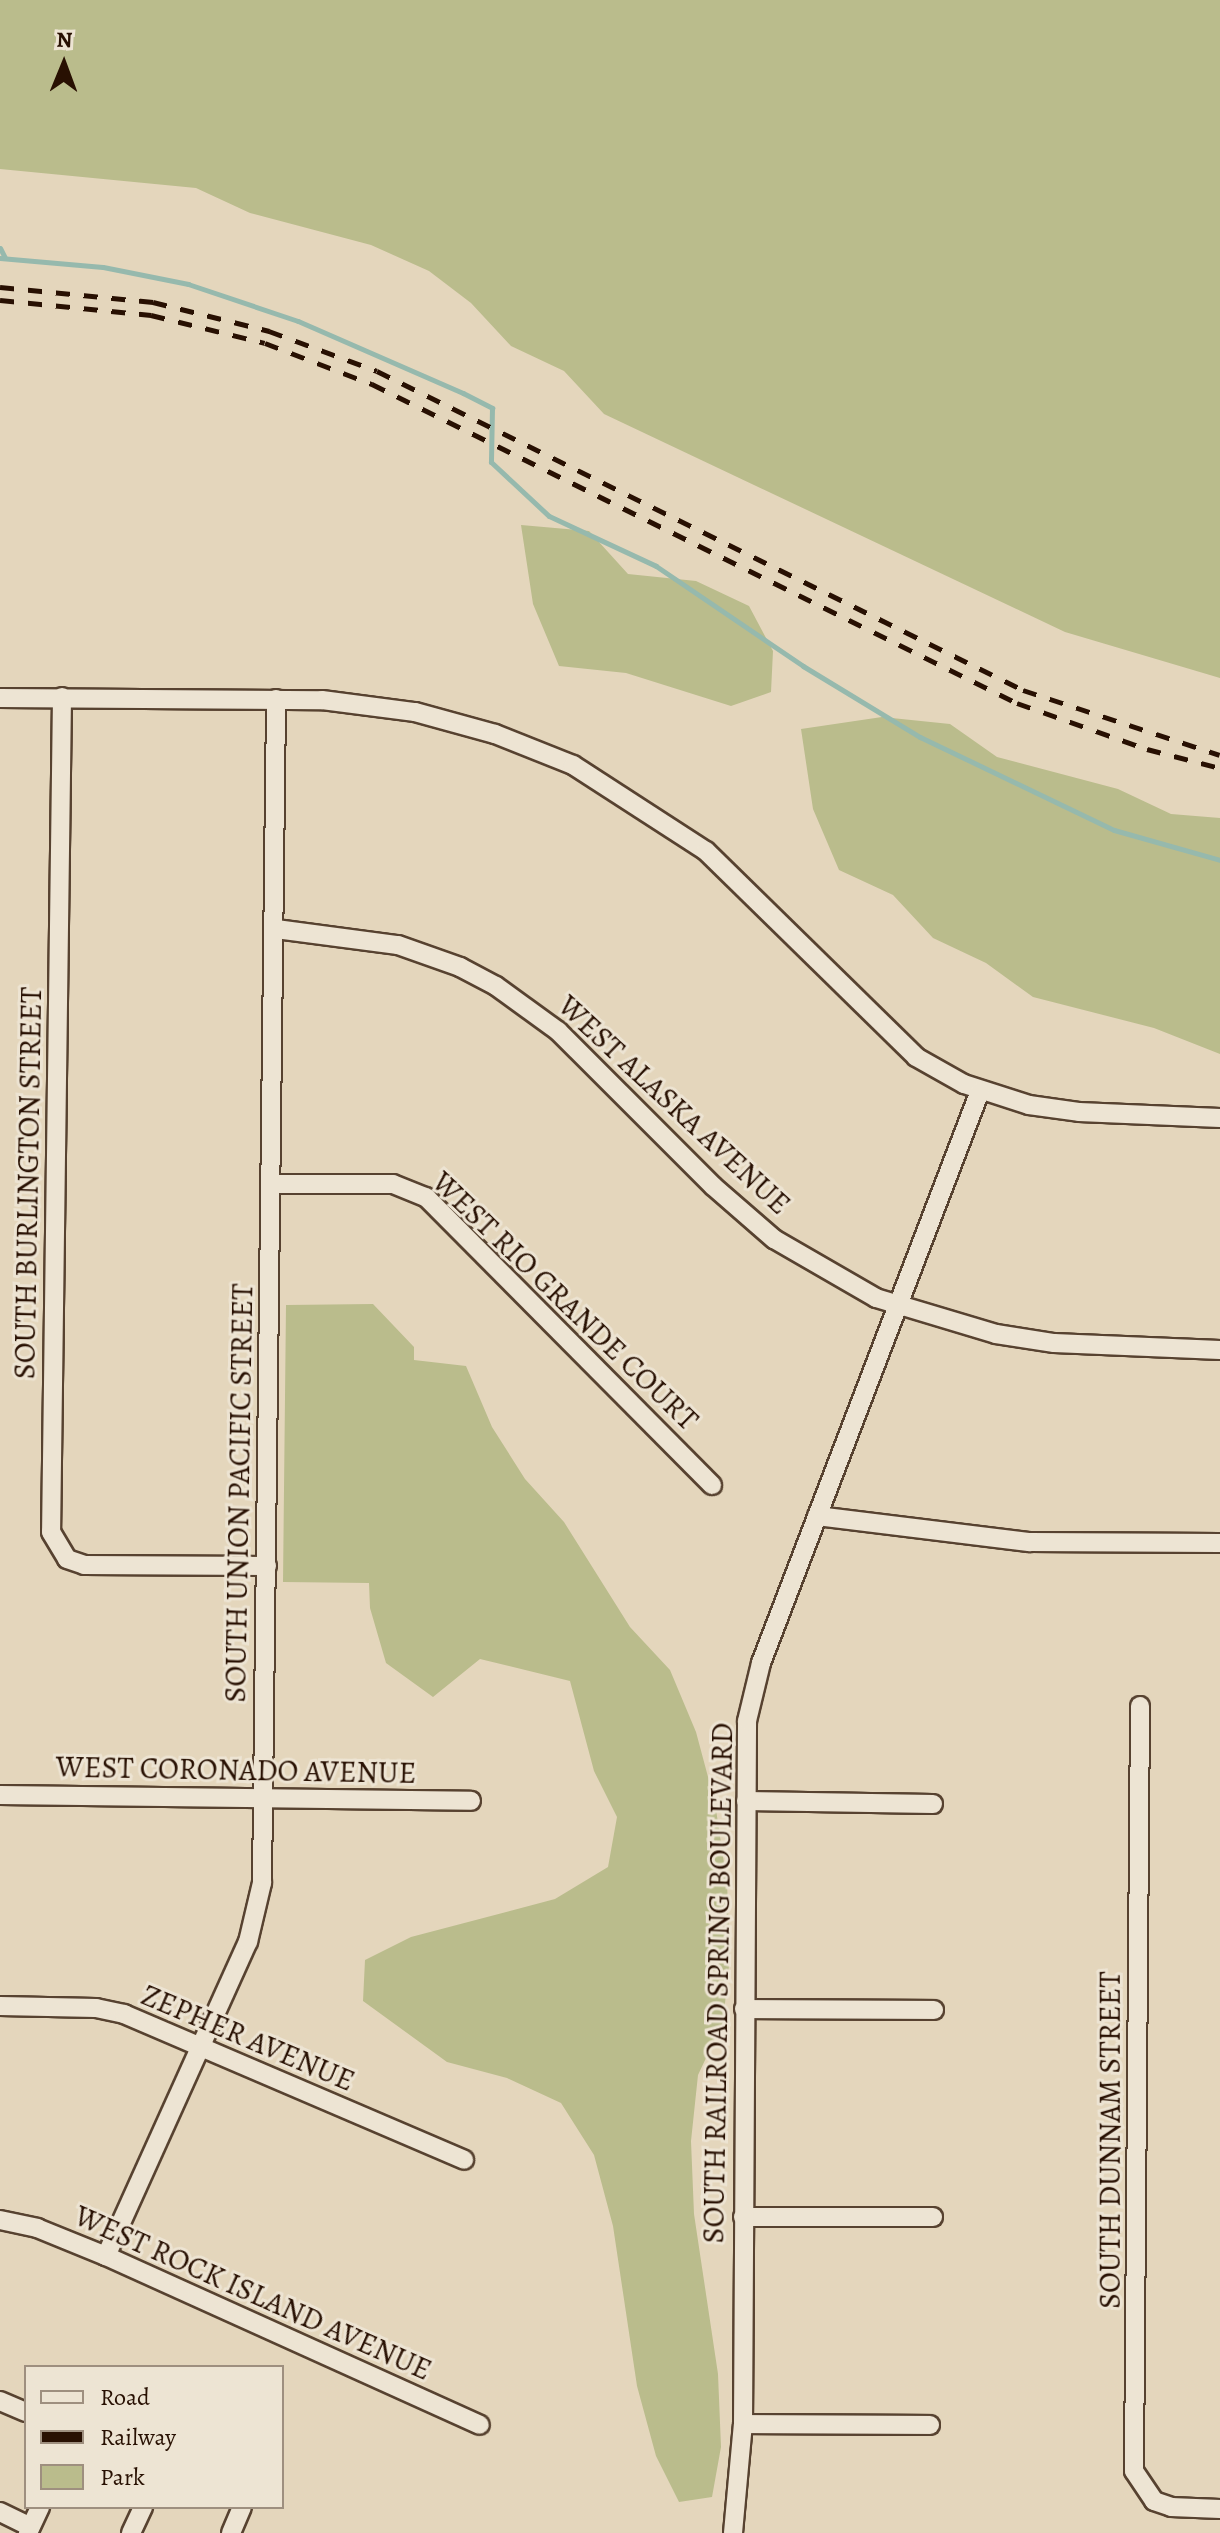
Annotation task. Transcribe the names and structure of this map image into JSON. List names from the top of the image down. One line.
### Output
{"streets":{"street":["WEST ALASKA AVENUE","SOUTH BURLINGTON STREET","WEST RIO GRANDE COURT","SOUTH UNION PACIFIC STREET","WEST CORONADO AVENUE","SOUTH RAILROAD SPRING BOULEVARD","ZEPHER AVENUE","SOUTH DUNNAM STREET","WEST ROCK ISLAND AVENUE"]},"crossings":[["WEST ALASKA AVENUE","SOUTH UNION PACIFIC STREET"],["WEST ALASKA AVENUE","SOUTH RAILROAD SPRING BOULEVARD"],["SOUTH BURLINGTON STREET","SOUTH UNION PACIFIC STREET"],["WEST RIO GRANDE COURT","SOUTH UNION PACIFIC STREET"],["SOUTH UNION PACIFIC STREET","WEST CORONADO AVENUE"],["SOUTH UNION PACIFIC STREET","ZEPHER AVENUE"],["SOUTH UNION PACIFIC STREET","WEST ROCK ISLAND AVENUE"]],"legend":["Road","Railway","Park"],"north":"top"}
